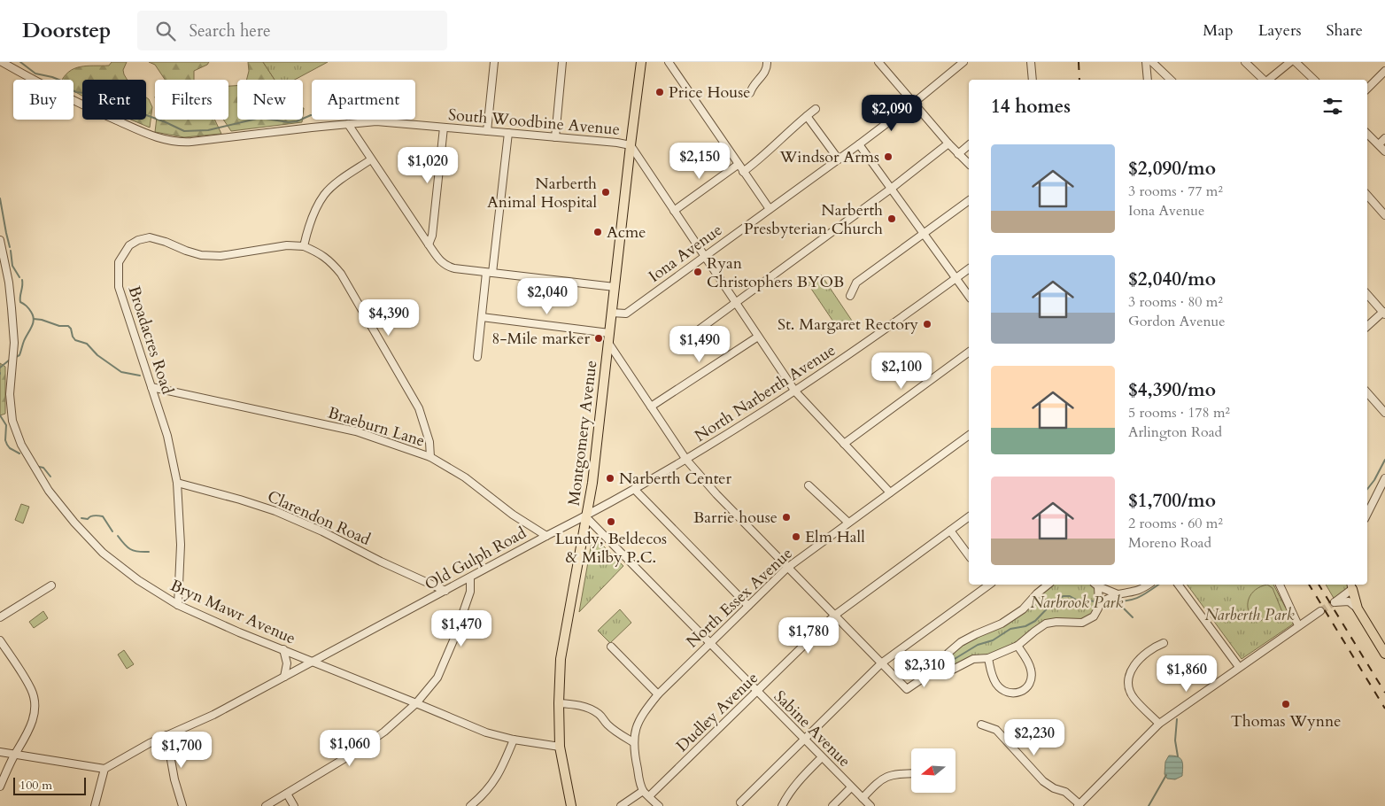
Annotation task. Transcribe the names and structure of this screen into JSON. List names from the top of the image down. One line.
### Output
{"streets":{"main road":["Montgomery Avenue"],"street":["South Woodbine Avenue","Iona Avenue","Broadacres Road","North Narberth Avenue","Braeburn Lane","Clarendon Road","Old Gulph Road","North Essex Avenue","Bryn Mawr Avenue","Dudley Avenue","Sabine Avenue"]},"crossings":[["South Woodbine Avenue","Montgomery Avenue"],["Iona Avenue","Montgomery Avenue"],["Broadacres Road","Braeburn Lane"],["Broadacres Road","Clarendon Road"],["Broadacres Road","Bryn Mawr Avenue"],["North Narberth Avenue","Montgomery Avenue"],["North Narberth Avenue","Old Gulph Road"],["North Narberth Avenue","Sabine Avenue"],["Braeburn Lane","Old Gulph Road"],["Montgomery Avenue","Old Gulph Road"],["Montgomery Avenue","Bryn Mawr Avenue"],["Montgomery Avenue","Sabine Avenue"],["Clarendon Road","Old Gulph Road"],["Old Gulph Road","Bryn Mawr Avenue"],["Old Gulph Road","Sabine Avenue"],["North Essex Avenue","Sabine Avenue"],["Dudley Avenue","Sabine Avenue"]],"parks":["Narbrook Park","Narberth Park"],"places":["Price House","Windsor Arms","Narberth Animal Hospital","Narberth Presbyterian Church","Acme","Ryan Christophers BYOB","St. Margaret Rectory","8-Mile marker","Narberth Center","Barrie house","Lundy, Beldecos & Milby P.C.","Elm Hall","Thomas Wynne"],"scale_bar":"100 m","north":"left","page":{"header":"Doorstep","search":"Search here","nav":["Map","Layers","Share"],"chip":["Buy","Rent","Filters","New","Apartment"],"heading":"14 homes","price":["$2,090","$2,150","$1,020","$2,040","$4,390","$1,490","$2,100","$1,470","$1,780","$2,310","$1,860","$2,230","$1,060","$1,700"],"list":[{"name":"$2,090/mo","note":"3 rooms · 77 m² · Iona Avenue"},{"name":"$2,040/mo","note":"3 rooms · 80 m² · Gordon Avenue"},{"name":"$4,390/mo","note":"5 rooms · 178 m² · Arlington Road"},{"name":"$1,700/mo","note":"2 rooms · 60 m² · Moreno Road"}],"scale":"100 m"}}
